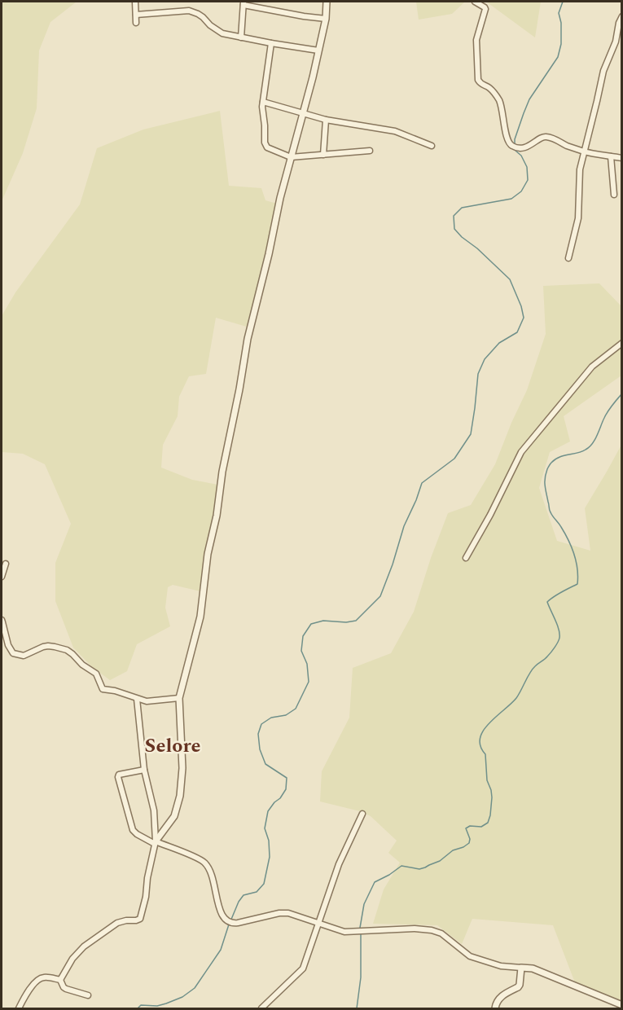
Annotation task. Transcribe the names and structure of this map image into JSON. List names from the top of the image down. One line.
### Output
{"districts":["Selore"]}
